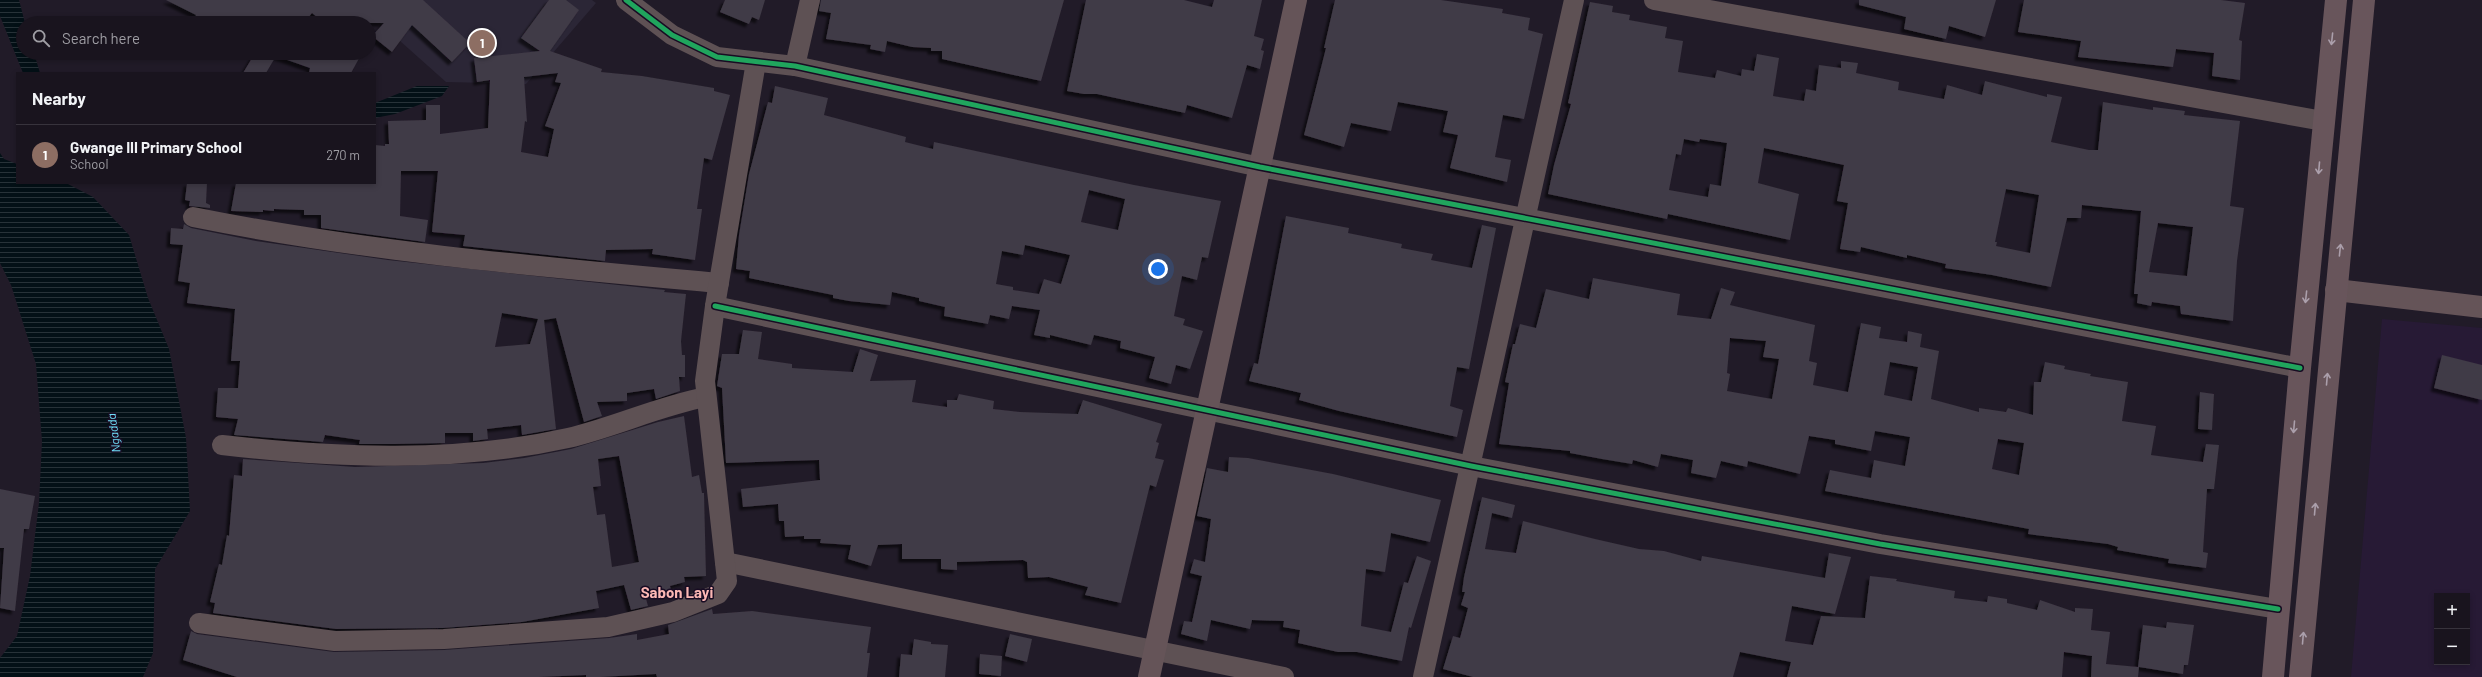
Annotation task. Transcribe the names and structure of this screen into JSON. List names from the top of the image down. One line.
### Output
{"districts":["Sabon Layi"],"water":["Ngadda"],"page":{"search":"Search here","pins":"1","heading":"Nearby","list":[{"mark":"1","name":"Gwange III Primary School","note":"School","value":"270 m"}],"map_buttons":["+","−"]}}
